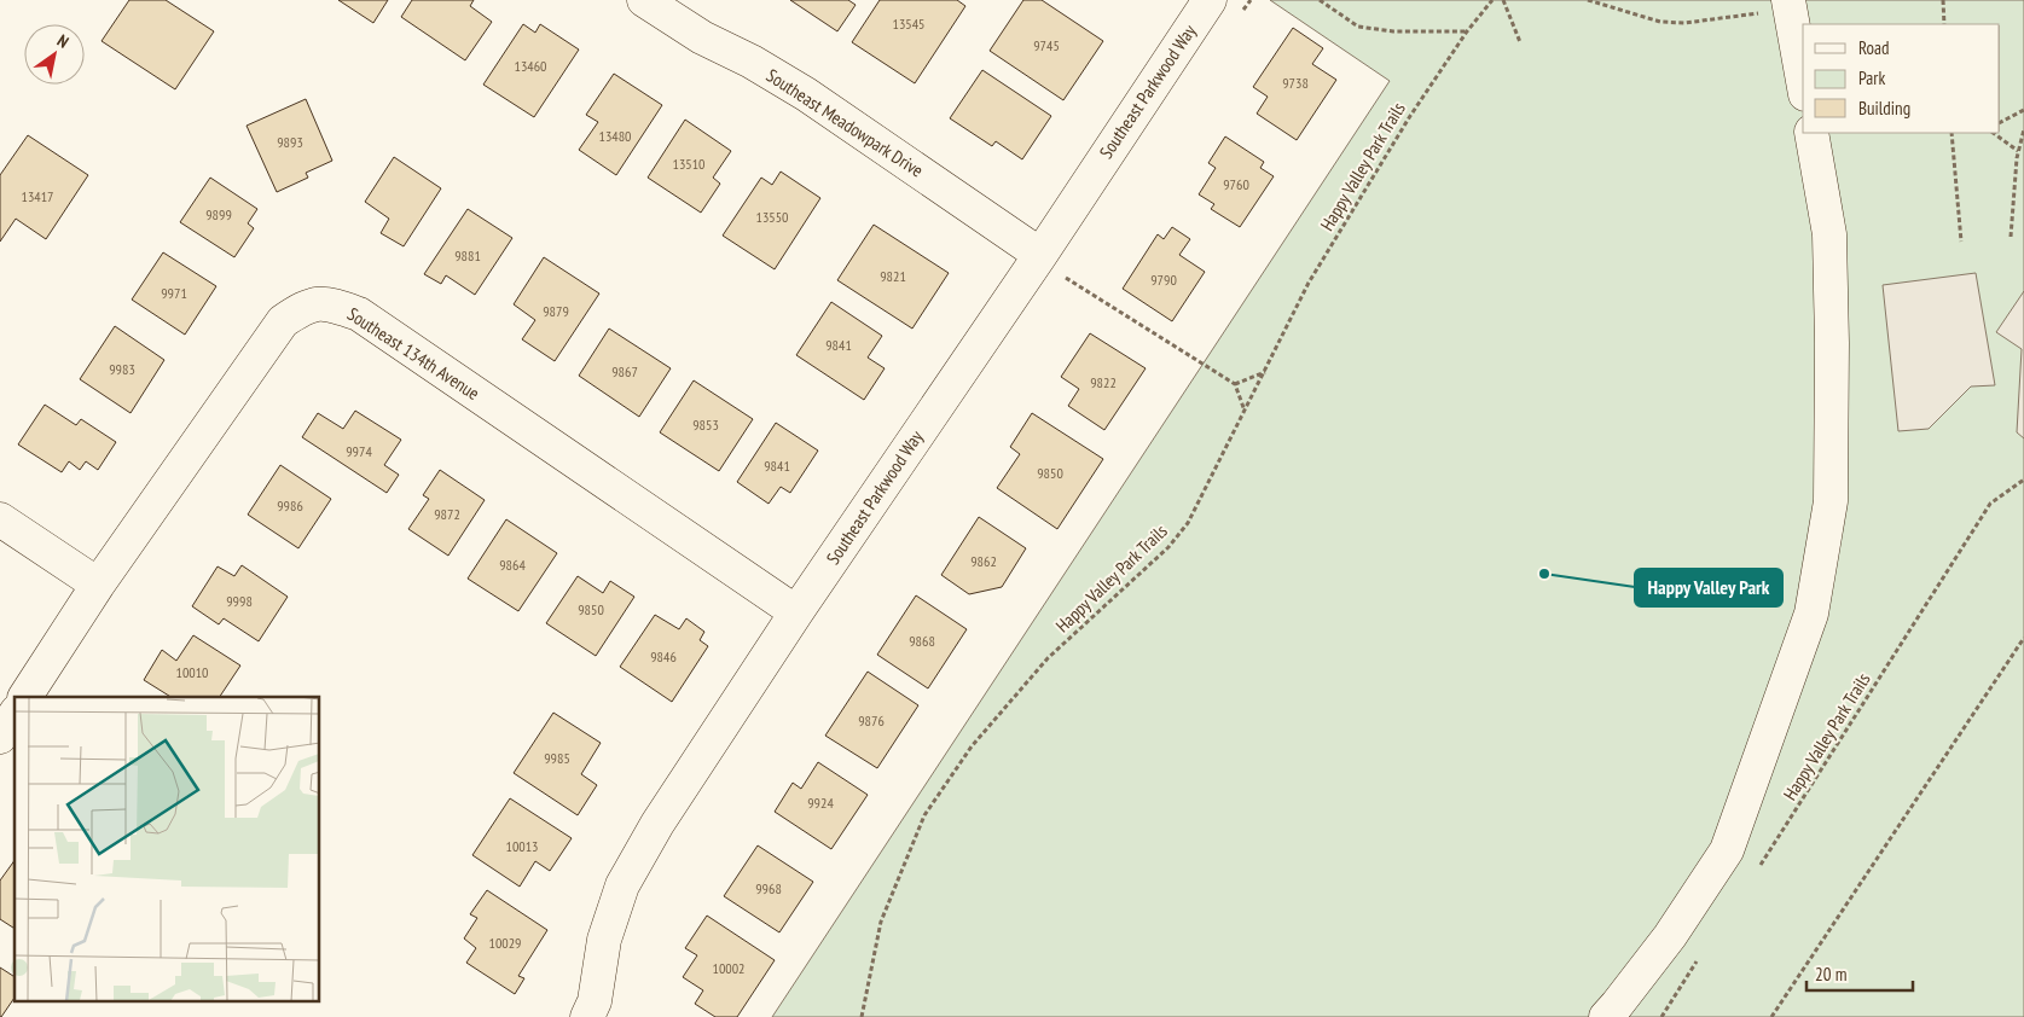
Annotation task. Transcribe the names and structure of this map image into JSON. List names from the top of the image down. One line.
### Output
{"streets":{"street":["Southeast Parkwood Way","Southeast Meadowpark Drive","Southeast 134th Avenue"],"path":["Happy Valley Park Trails"]},"crossings":[["Southeast Parkwood Way","Southeast Meadowpark Drive"],["Southeast Parkwood Way","Southeast 134th Avenue"]],"places":["Happy Valley Park"],"house_numbers":["13545","9745","13460","9738","13480","9893","13510","9760","13417","9899","13550","9881","9821","9790","9971","9879","9841","9983","9867","9822","9853","9974","9841","9850","9986","9872","9862","9864","9998","9850","9868","9846","10010","9876","9985","9924","10013","9968","10029","10002"],"legend":["Road","Park","Building"],"scale_bar":"20 m","north":"top right"}
